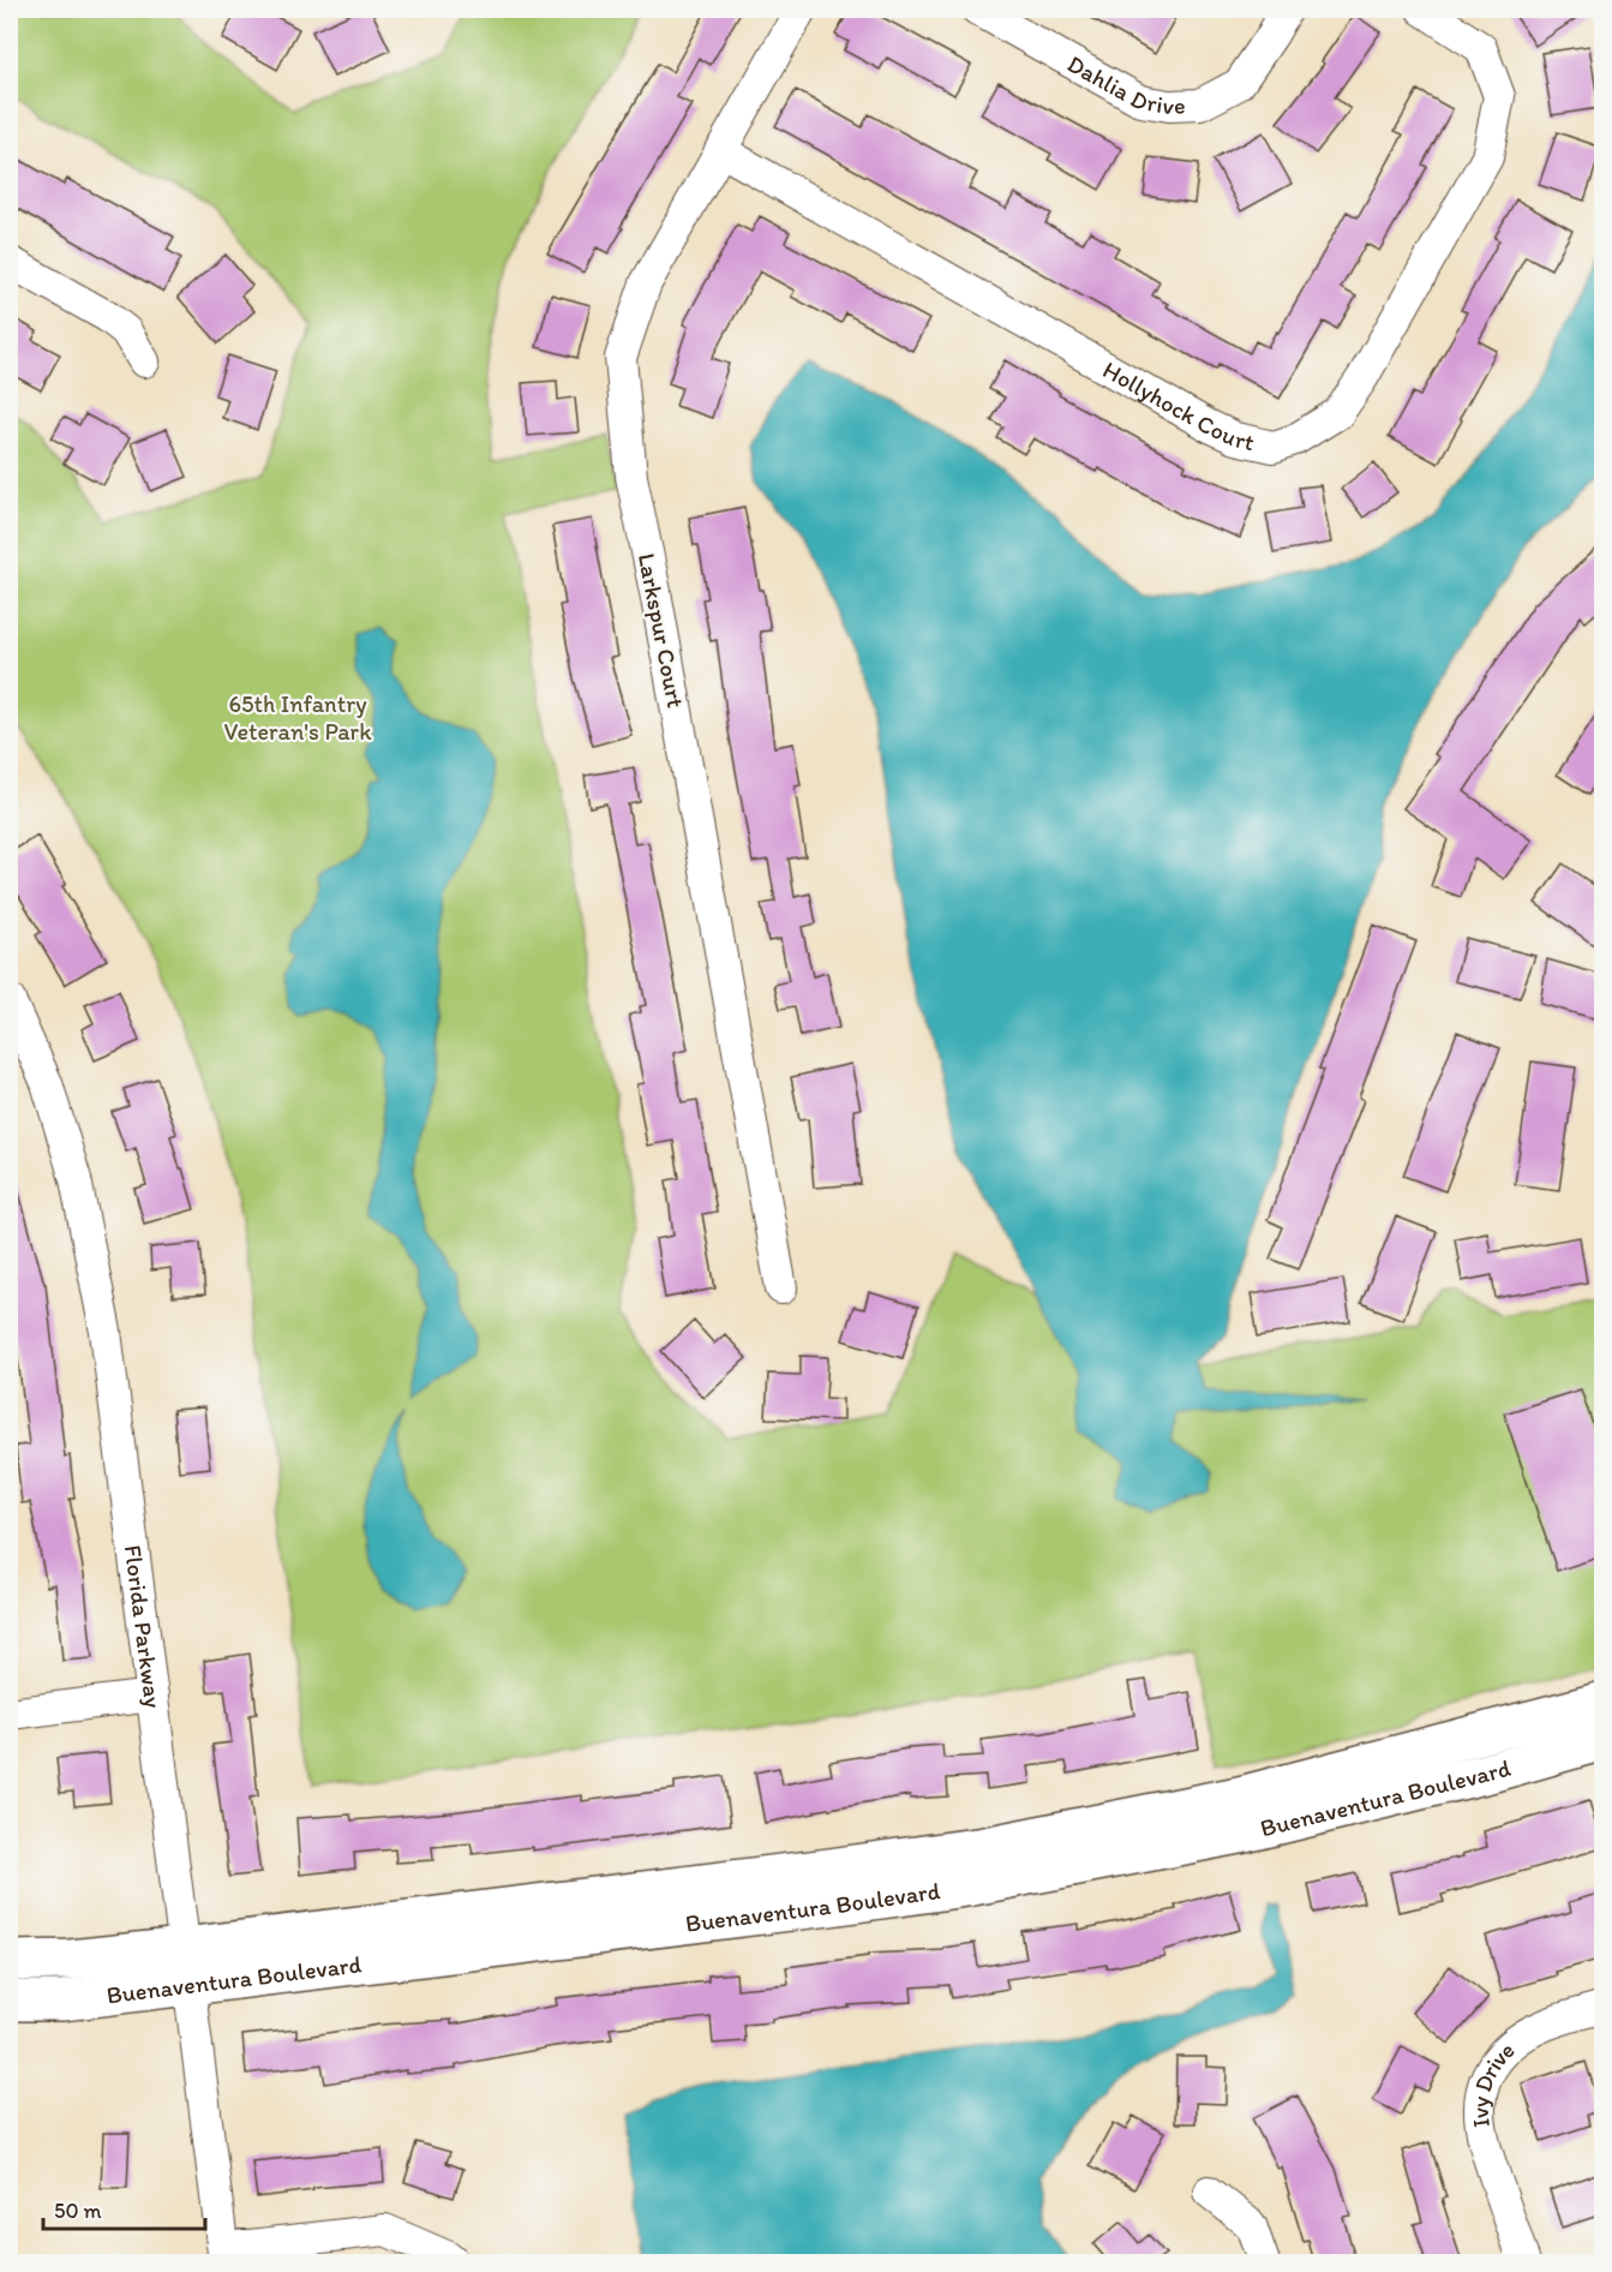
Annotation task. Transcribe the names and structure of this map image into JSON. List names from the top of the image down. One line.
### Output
{"streets":{"main road":["Buenaventura Boulevard"],"street":["Dahlia Drive","Hollyhock Court","Larkspur Court","Florida Parkway","Ivy Drive"]},"crossings":[["Hollyhock Court","Larkspur Court"],["Florida Parkway","Buenaventura Boulevard"]],"parks":["65th Infantry Veteran's Park"],"scale_bar":"50 m"}
